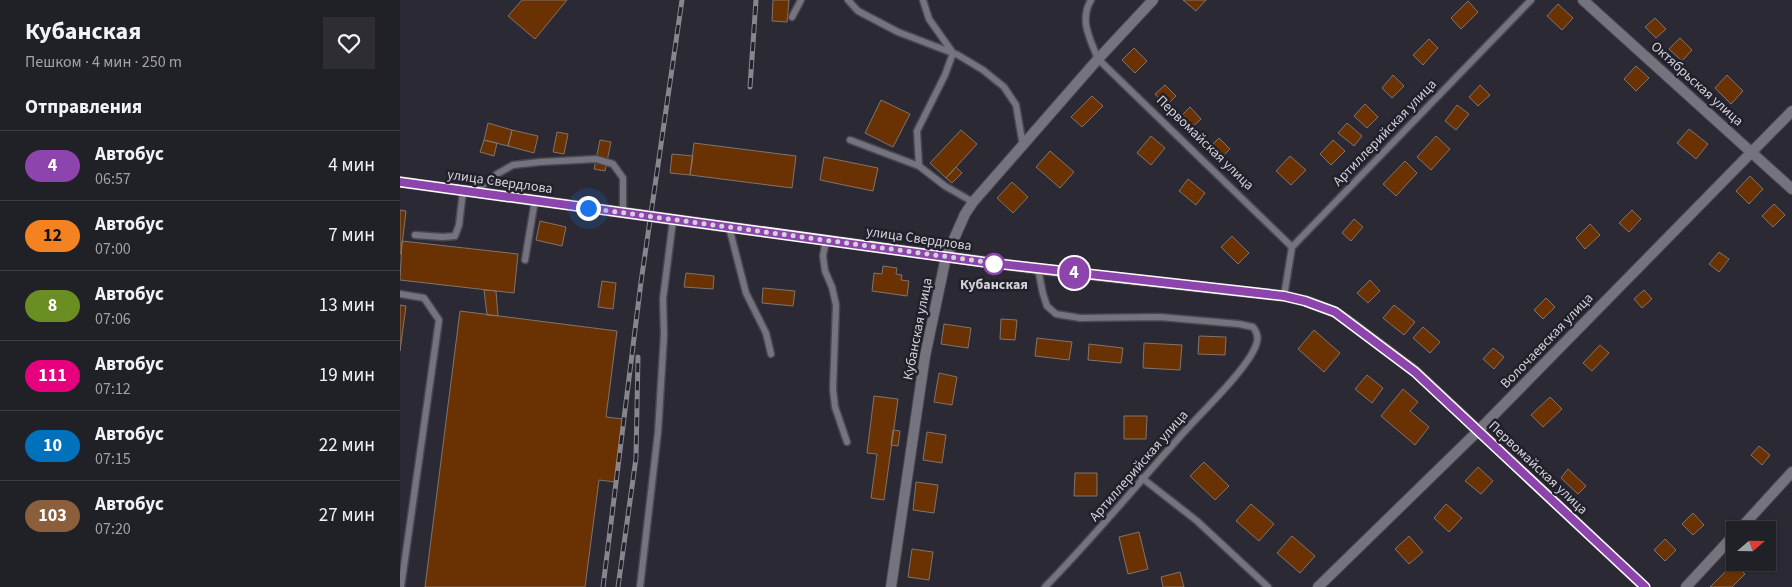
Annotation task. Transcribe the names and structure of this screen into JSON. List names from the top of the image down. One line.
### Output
{"streets":{"main road":["Первомайская улица","улица Свердлова"],"street":["Октябрьская улица","Кубанская улица","Волочаевская улица"],"lane":["Артиллерийская улица"]},"crossings":[["Октябрьская улица","Волочаевская улица"],["Артиллерийская улица","Первомайская улица"],["Артиллерийская улица","улица Свердлова"],["Первомайская улица","улица Свердлова"],["Первомайская улица","Кубанская улица"],["Первомайская улица","Волочаевская улица"],["улица Свердлова","Кубанская улица"]],"places":["Кубанская"],"lines":["bus line 4"],"north":"right","page":{"heading":[["Кубанская","Пешком · 4 мин · 250 m"],"Отправления"],"on_map":"4","list":[{"mark":"4","name":"Автобус","note":"06:57","value":"4 мин"},{"mark":"12","name":"Автобус","note":"07:00","value":"7 мин"},{"mark":"8","name":"Автобус","note":"07:06","value":"13 мин"},{"mark":"111","name":"Автобус","note":"07:12","value":"19 мин"},{"mark":"10","name":"Автобус","note":"07:15","value":"22 мин"},{"mark":"103","name":"Автобус","note":"07:20","value":"27 мин"}]}}
